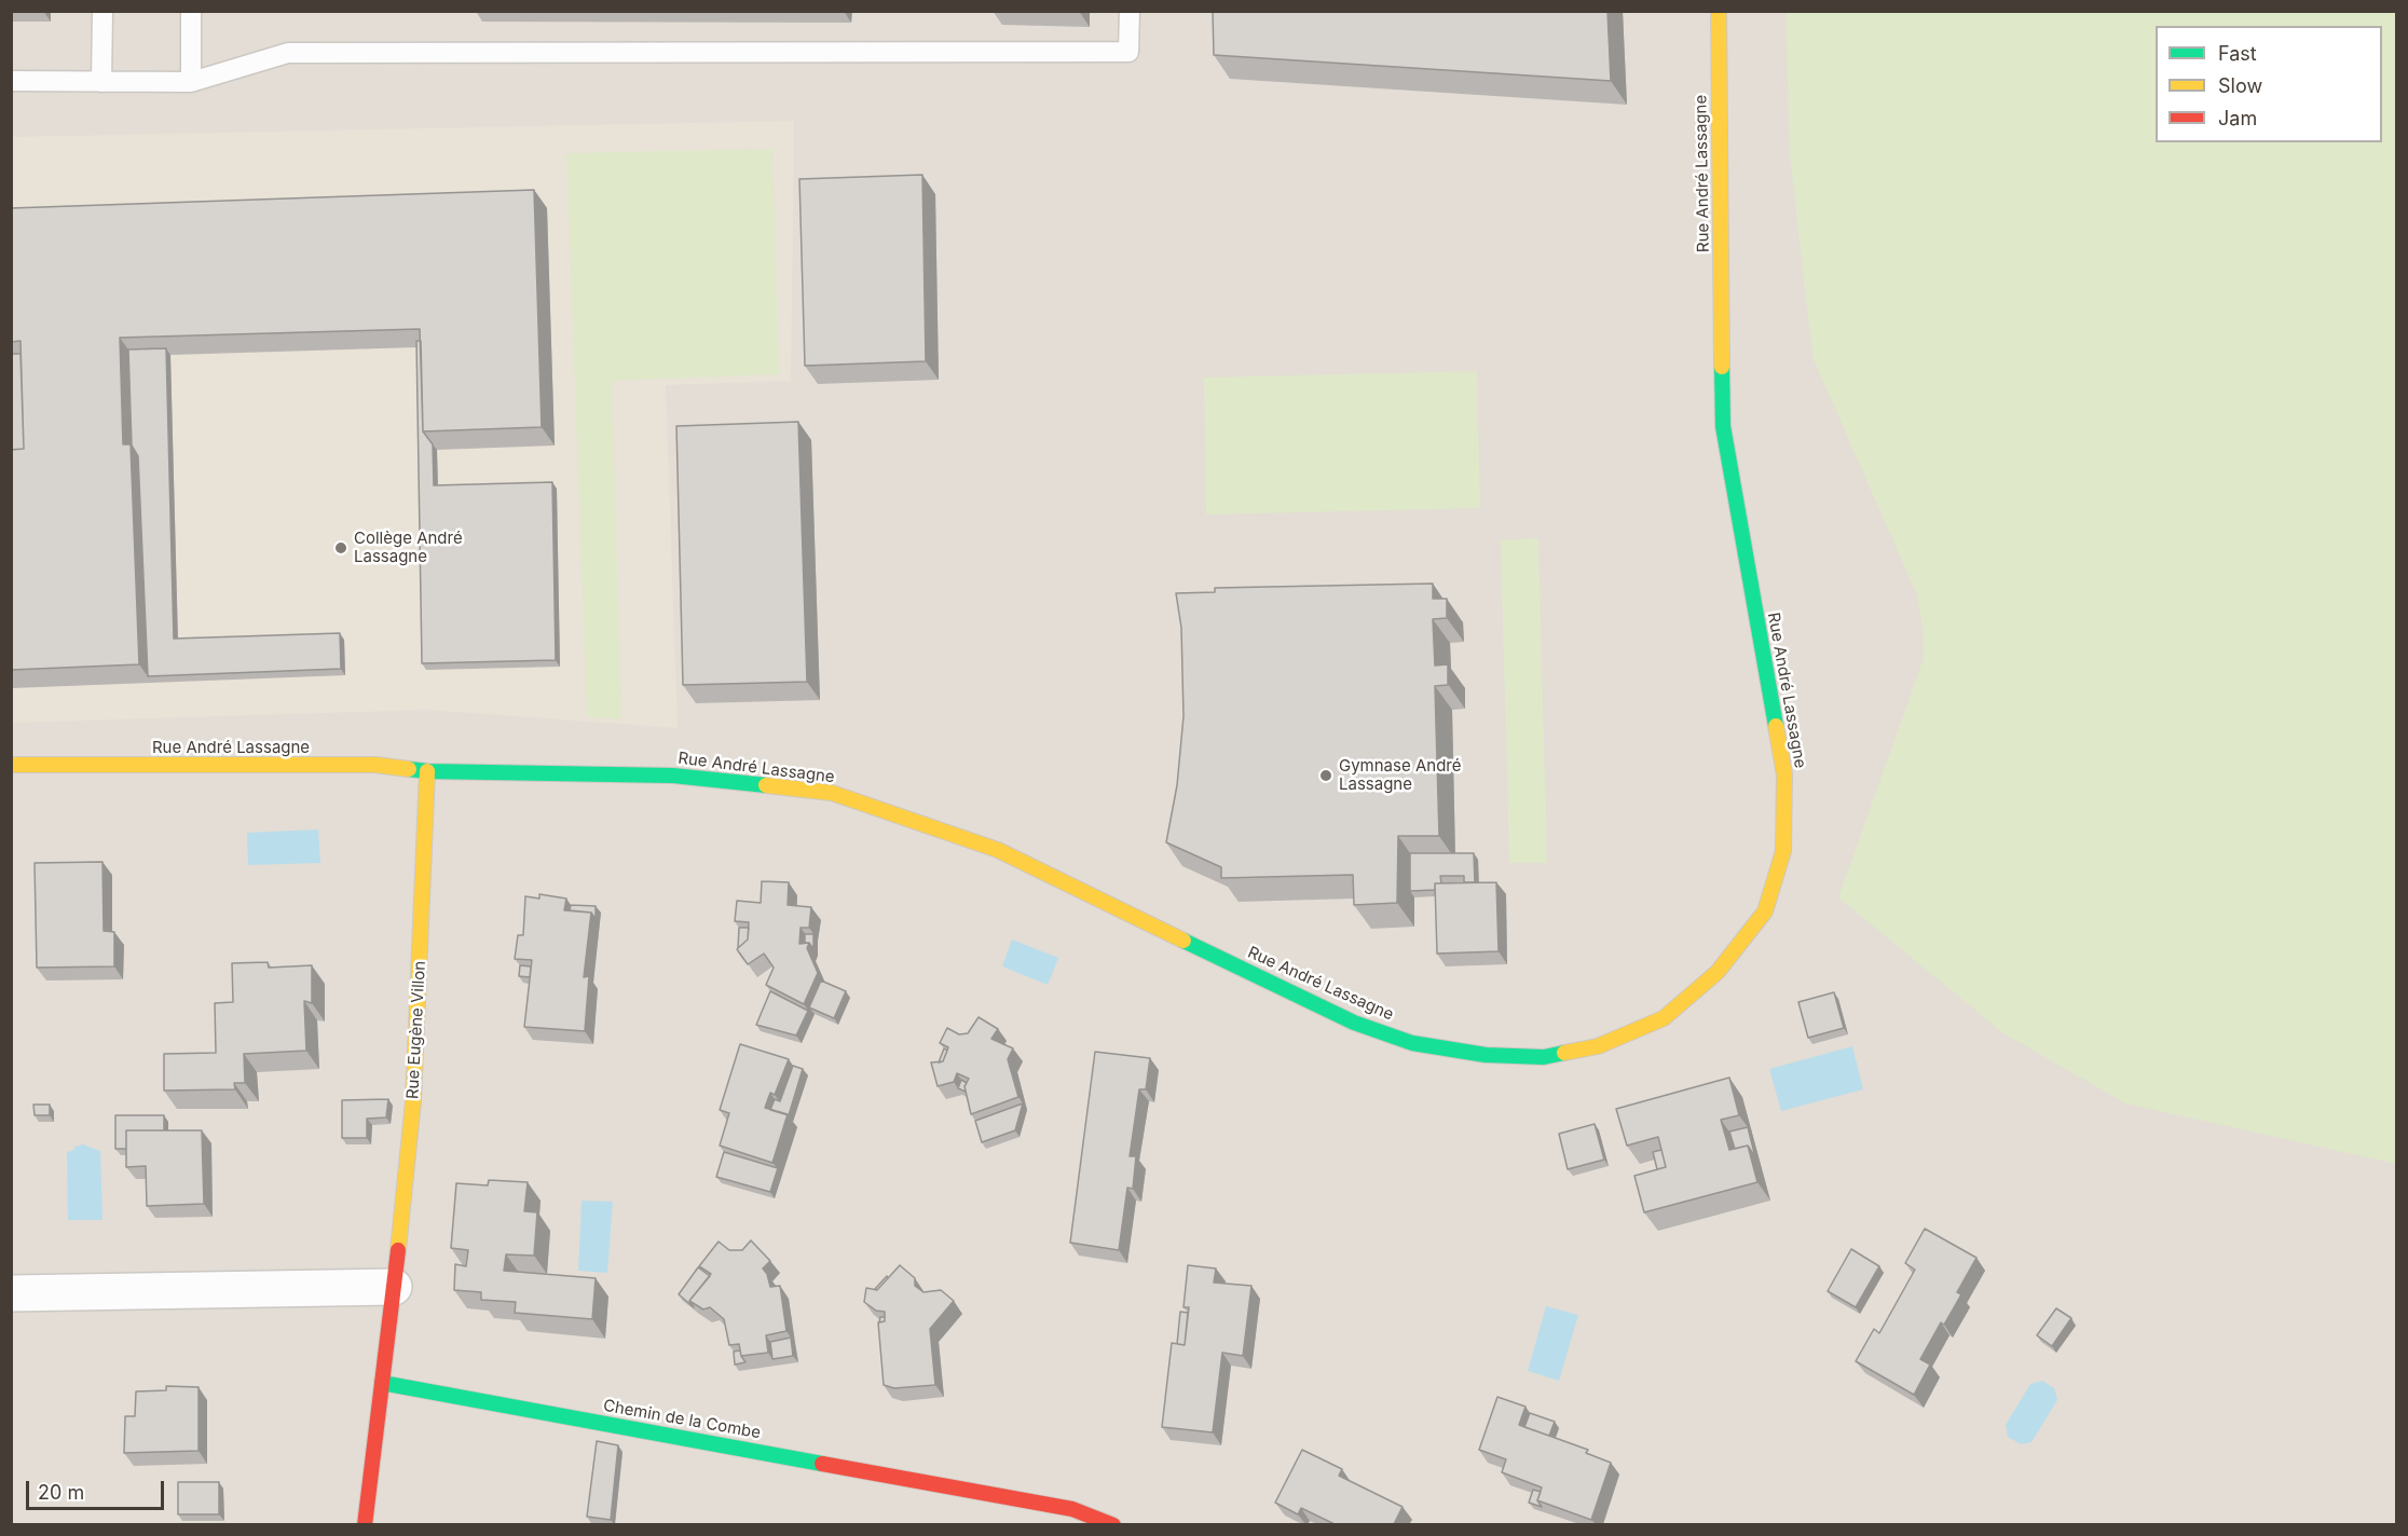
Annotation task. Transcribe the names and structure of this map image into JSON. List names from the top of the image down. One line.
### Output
{"streets":{"street":["Rue André Lassagne","Rue Eugène Villon","Chemin de la Combe"]},"crossings":[["Rue André Lassagne","Rue Eugène Villon"],["Rue Eugène Villon","Chemin de la Combe"]],"places":["Collège André Lassagne","Gymnase André Lassagne"],"legend":["Fast","Slow","Jam"],"scale_bar":"20 m"}
